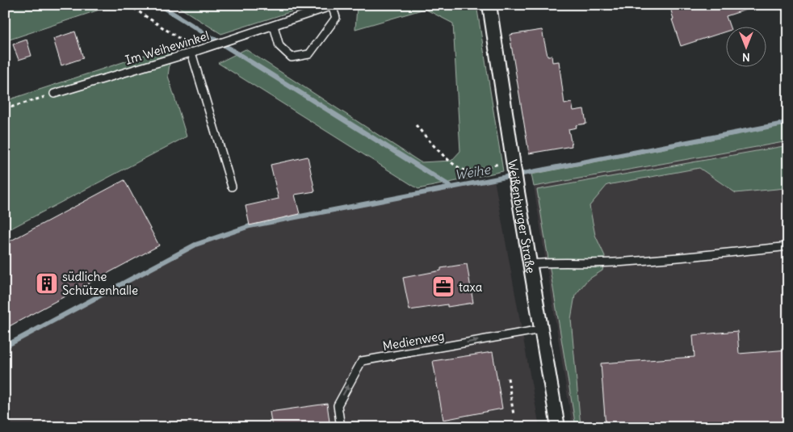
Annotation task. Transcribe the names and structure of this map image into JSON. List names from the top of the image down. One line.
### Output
{"streets":{"street":["Weißenburger Straße"],"lane":["Im Weihewinkel","Medienweg"]},"crossings":[["Weißenburger Straße","Medienweg"]],"one_way":["Medienweg"],"water":["Weihe"],"places":{"building":["südliche Schützenhalle"],"office":["taxa"]},"north":"bottom"}
